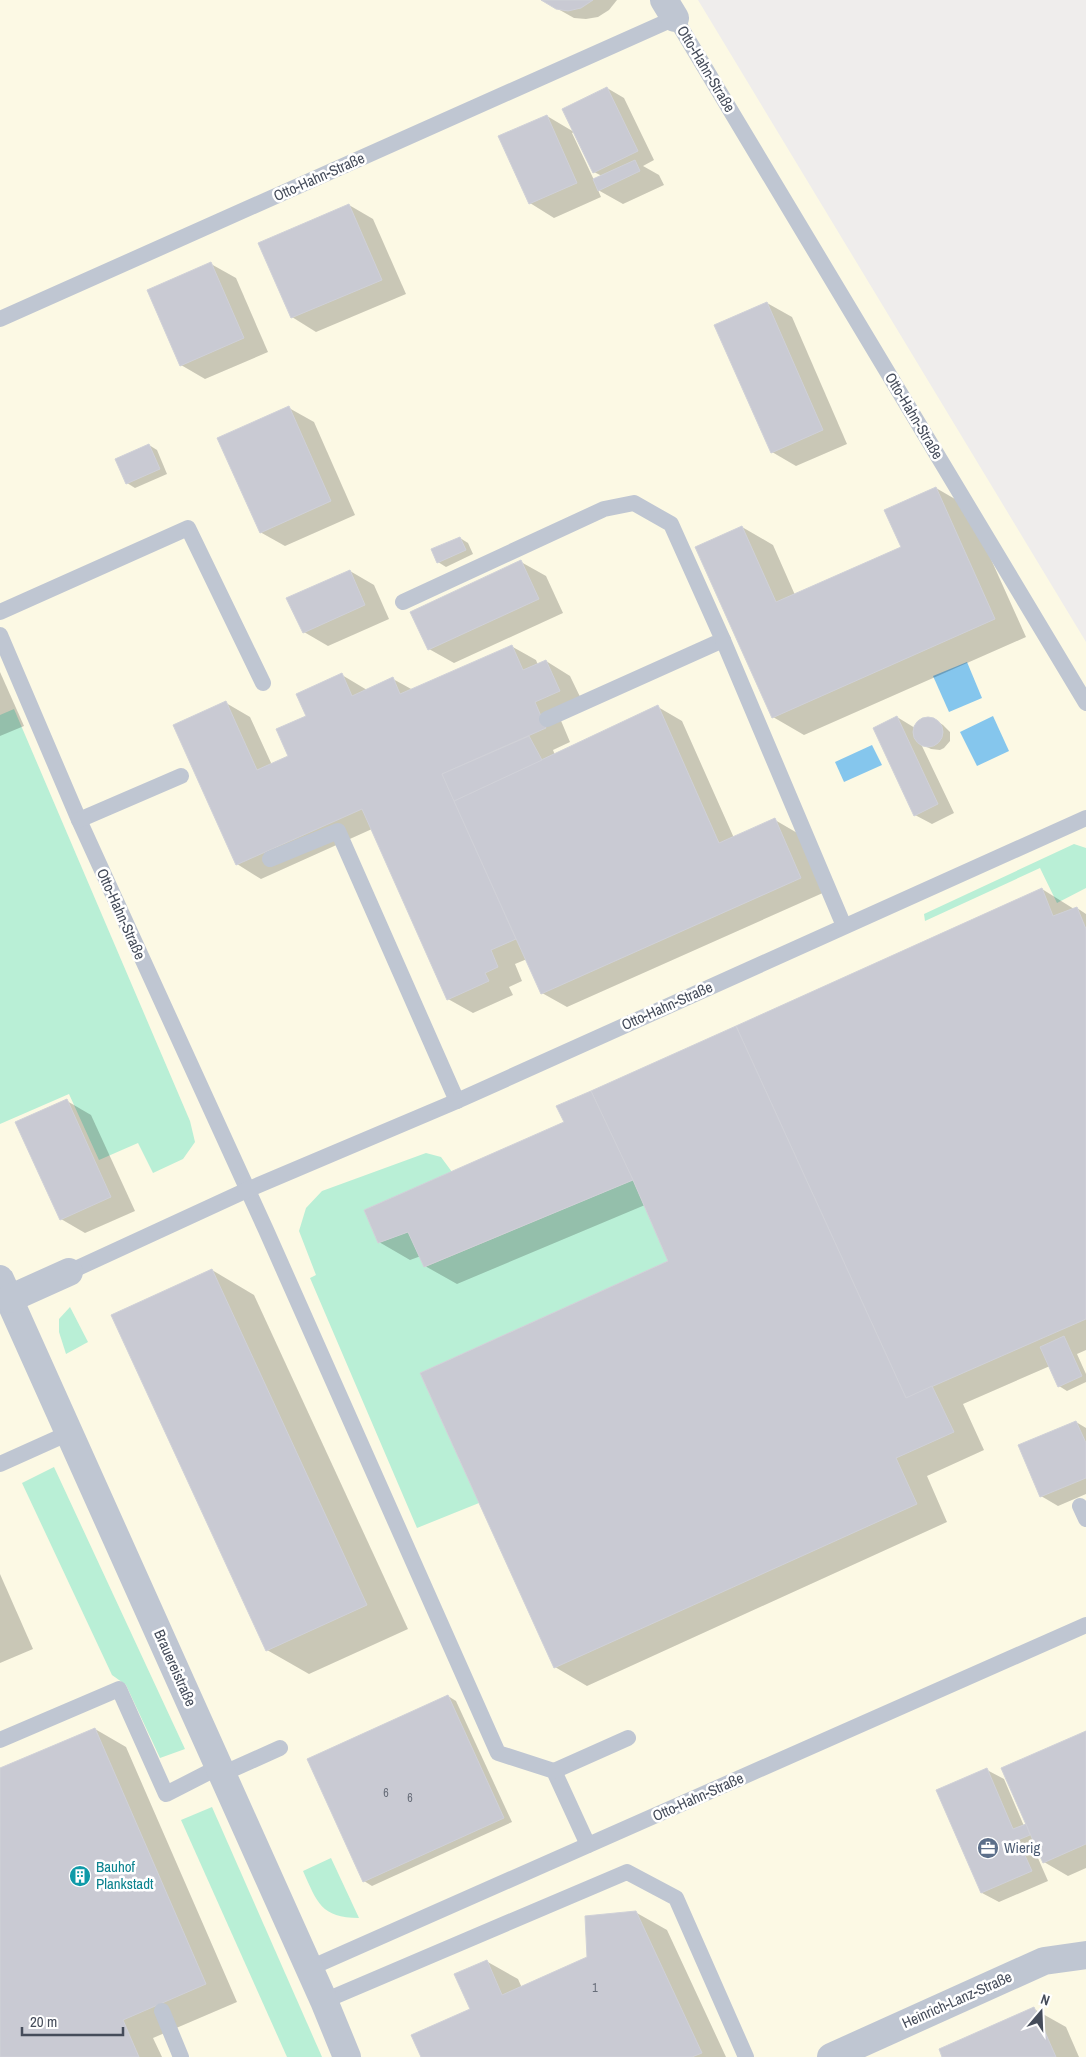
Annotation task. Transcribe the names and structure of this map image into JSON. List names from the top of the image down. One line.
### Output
{"streets":{"street":["Otto-Hahn-Straße","Brauereistraße","Heinrich-Lanz-Straße"]},"crossings":[["Otto-Hahn-Straße","Brauereistraße"]],"places":{"office":["Wierig"],"building":["Bauhof Plankstadt"]},"house_numbers":["6","6","1"],"scale_bar":"20 m","north":"top"}
